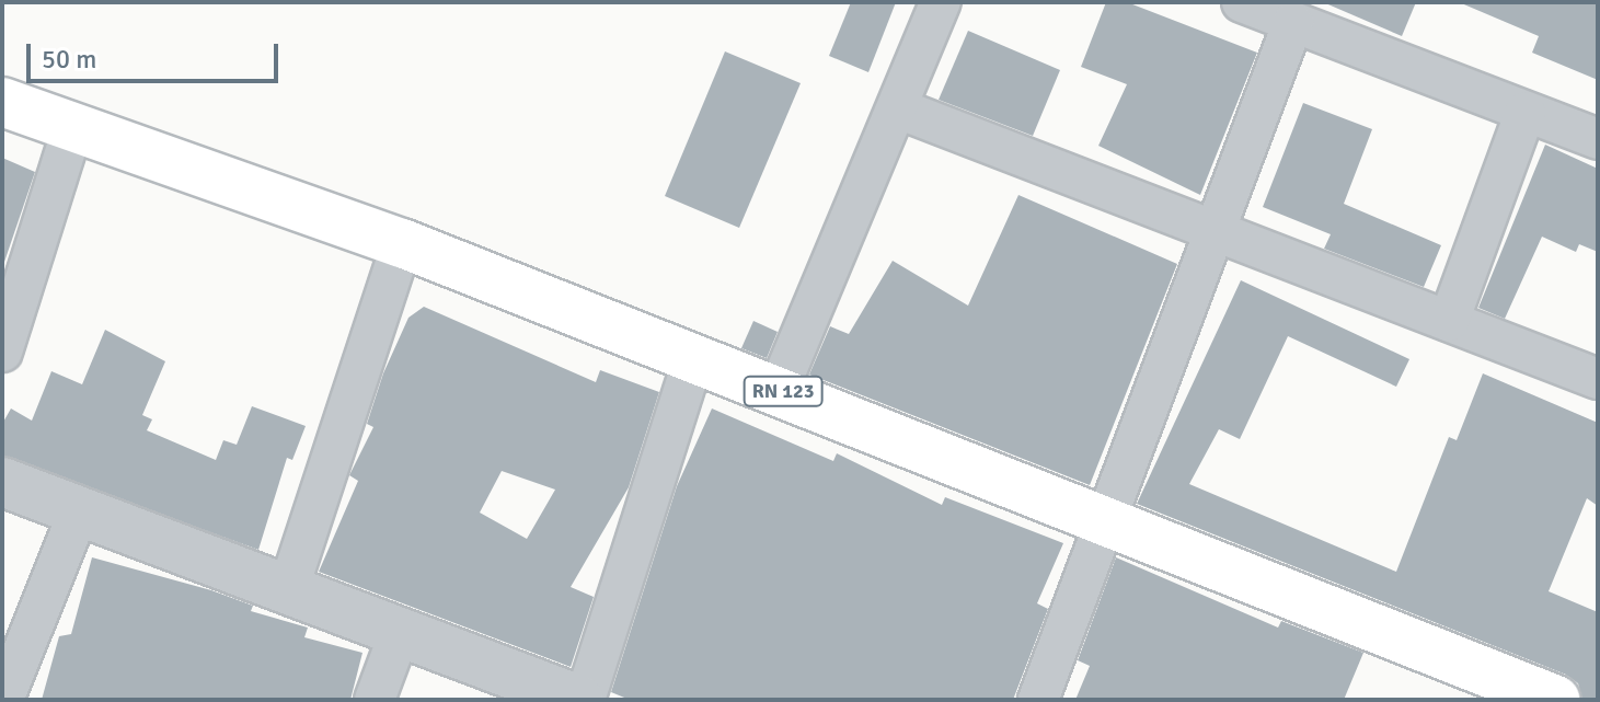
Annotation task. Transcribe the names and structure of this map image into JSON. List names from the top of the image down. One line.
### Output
{"streets":{"main road":["RN 123"]},"scale_bar":"50 m"}
